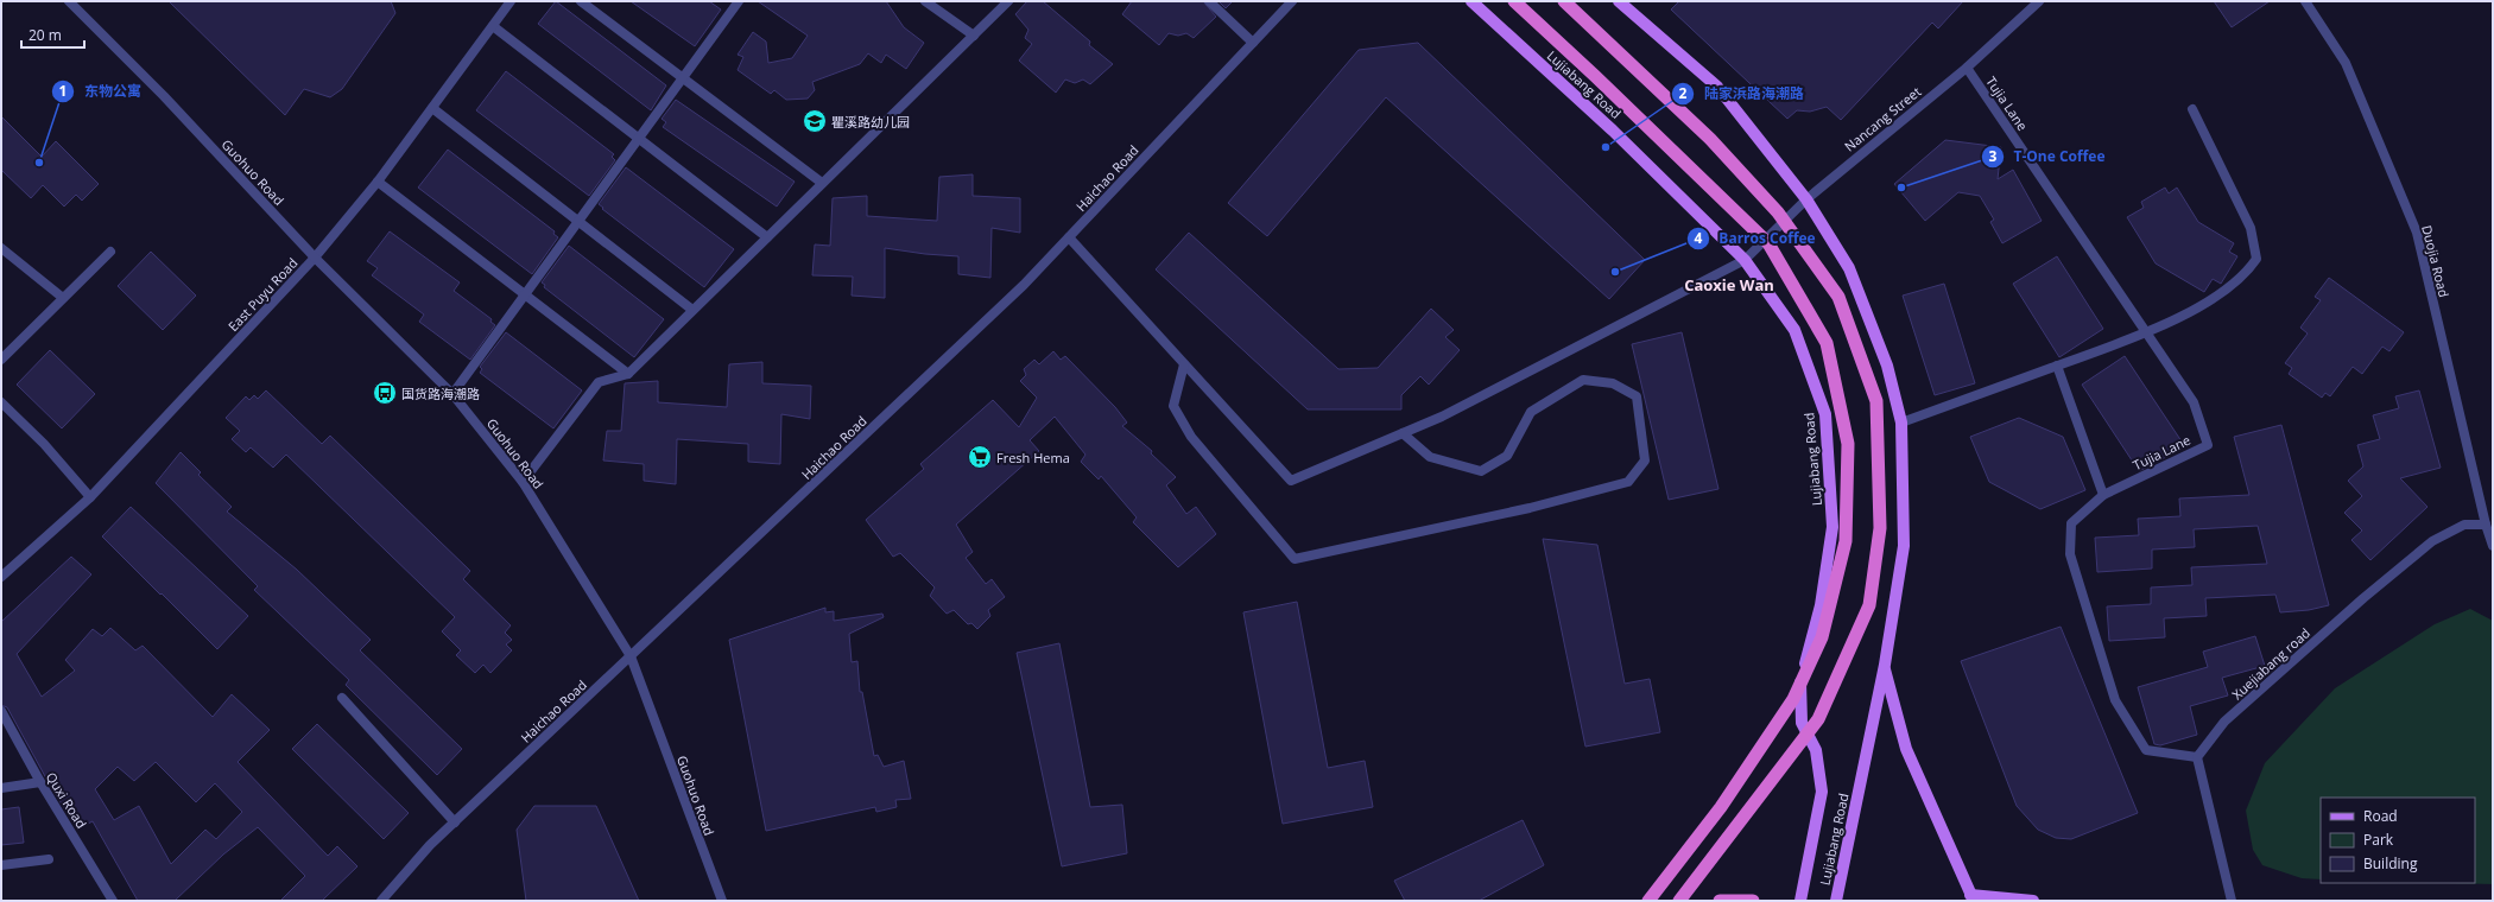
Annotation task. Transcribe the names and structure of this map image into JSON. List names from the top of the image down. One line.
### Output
{"streets":{"main road":["Lujiabang Road"],"street":["Tujia Lane","Nancang Street","Guohuo Road","Haichao Road","Duojia Road","East Puyu Road","Xuejiabang road","Quxi Road"]},"crossings":[["Lujiabang Road","Nancang Street"],["Tujia Lane","Nancang Street"],["Tujia Lane","Xuejiabang road"],["Guohuo Road","Haichao Road"],["Guohuo Road","East Puyu Road"],["Duojia Road","Xuejiabang road"]],"districts":["Caoxie Wan"],"places":{"school or university":["瞿溪路幼儿园"],"other":["陆家浜路海潮路","东物公寓","T-One Coffee","Barros Coffee"],"bus stop":["国货路海潮路"],"supermarket":["Fresh Hema"]},"legend":["Road","Park","Building"],"scale_bar":"20 m"}
